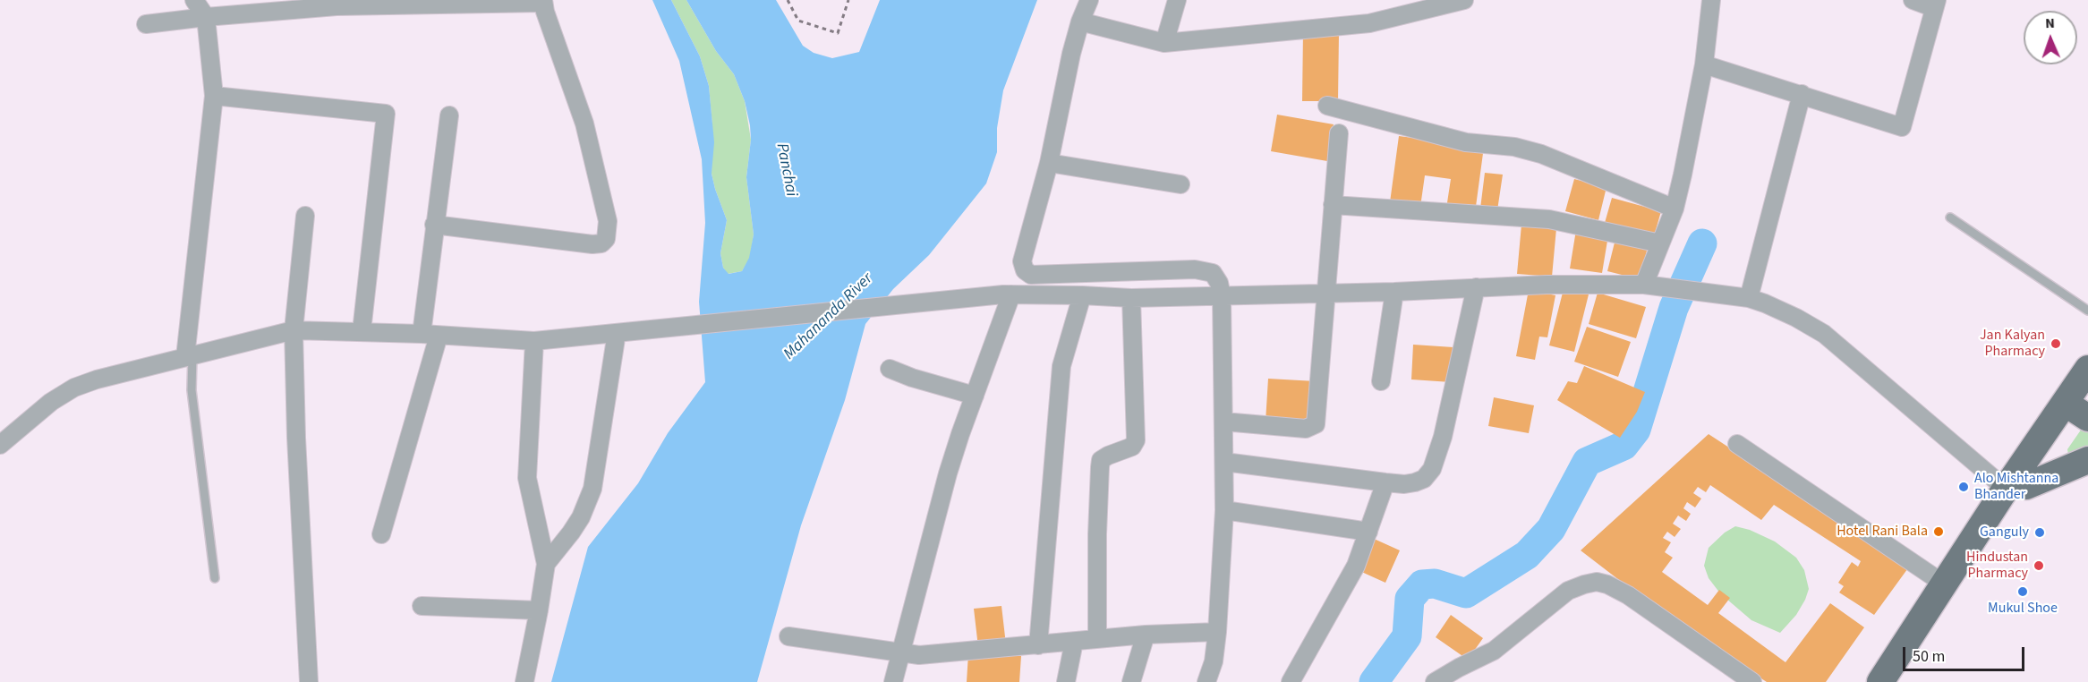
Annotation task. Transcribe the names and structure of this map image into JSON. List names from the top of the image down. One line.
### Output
{"water":["Panchai","Mahananda River"],"places":["Jan Kalyan Pharmacy","Alo Mishtanna Bhander","Hotel Rani Bala","Ganguly","Hindustan Pharmacy","Mukul Shoe"],"scale_bar":"50 m","north":"top"}
